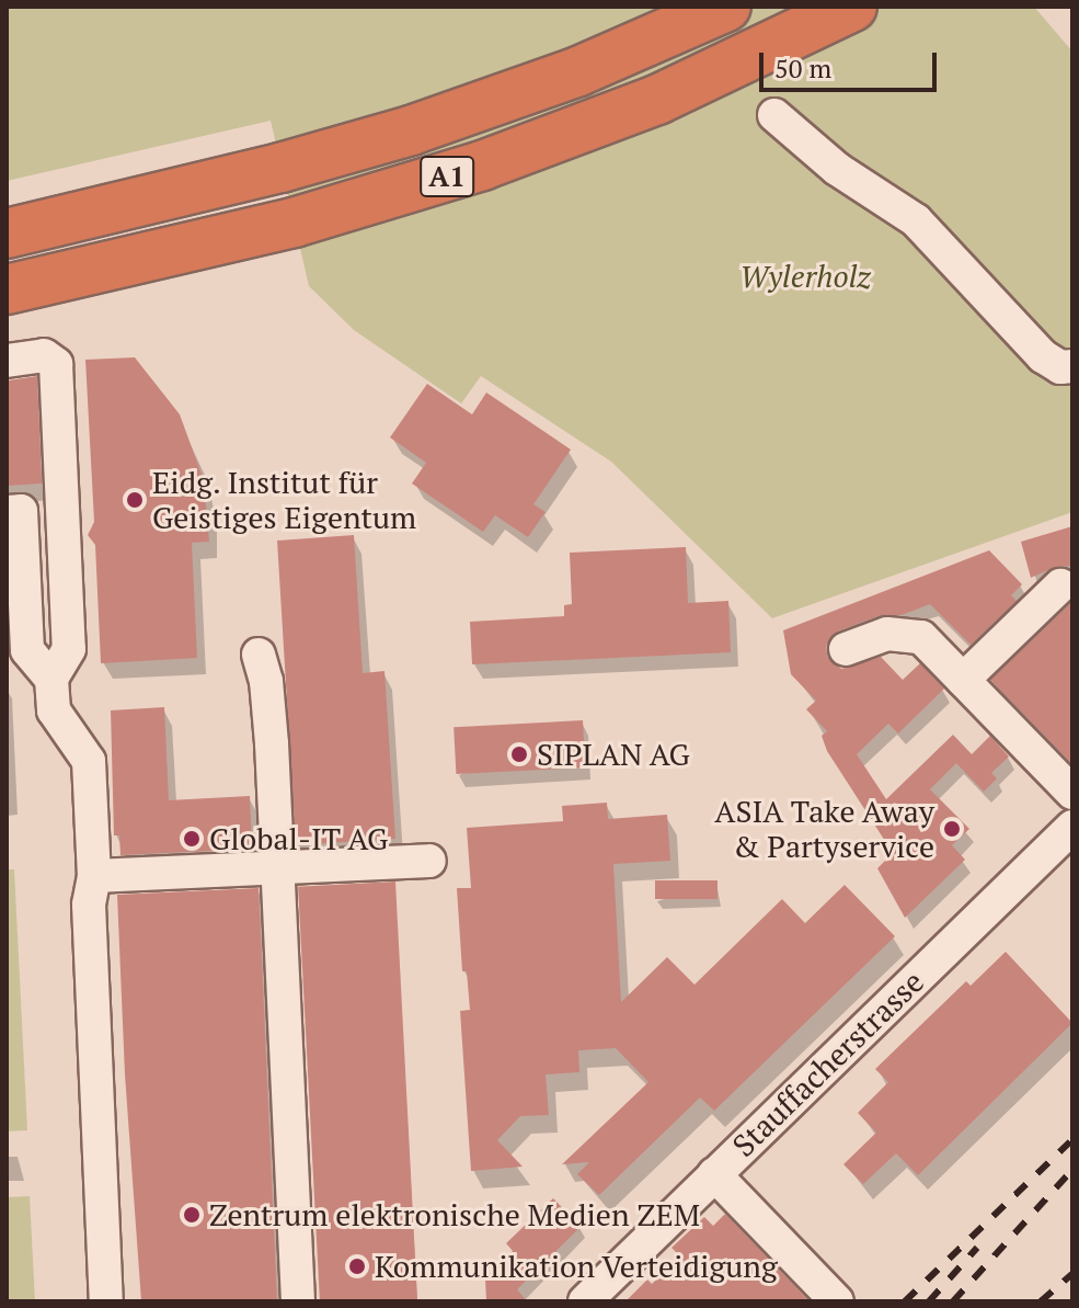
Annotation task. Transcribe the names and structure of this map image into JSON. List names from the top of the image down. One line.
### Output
{"streets":{"highway":["A1"],"street":["Stauffacherstrasse"]},"parks":["Wylerholz"],"places":["Eidg. Institut für Geistiges Eigentum","SIPLAN AG","ASIA Take Away & Partyservice","Global-IT AG","Zentrum elektronische Medien ZEM","Kommunikation Verteidigung"],"scale_bar":"50 m"}
